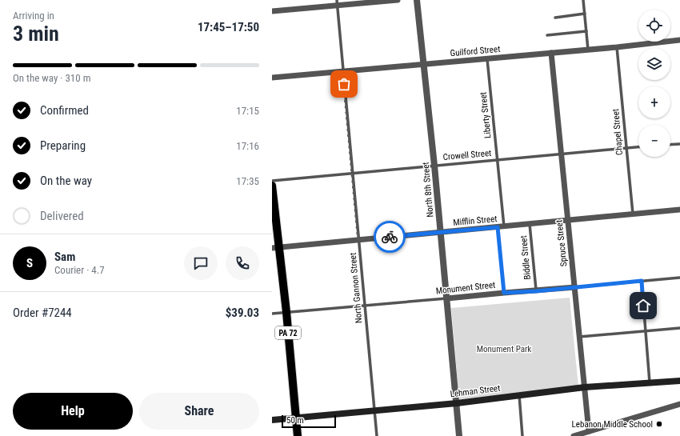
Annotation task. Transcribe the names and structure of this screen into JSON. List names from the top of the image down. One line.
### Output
{"streets":{"main road":["PA 72","Lehman Street"],"street":["Guilford Street","North 8th Street","Mifflin Street","Spruce Street","Monument Street"],"lane":["Liberty Street","Chapel Street","Crowell Street","Biddle Street","North Gannon Street"]},"crossings":[["Guilford Street","Liberty Street"],["Guilford Street","Chapel Street"],["Guilford Street","North 8th Street"],["Guilford Street","Spruce Street"],["Guilford Street","North Gannon Street"],["Liberty Street","Crowell Street"],["Liberty Street","Mifflin Street"],["Chapel Street","Crowell Street"],["Chapel Street","Mifflin Street"],["Crowell Street","North 8th Street"],["Crowell Street","Spruce Street"],["Crowell Street","North Gannon Street"],["North 8th Street","Mifflin Street"],["North 8th Street","Monument Street"],["North 8th Street","Lehman Street"],["Mifflin Street","Spruce Street"],["Mifflin Street","Biddle Street"],["Mifflin Street","North Gannon Street"],["Mifflin Street","PA 72"],["Spruce Street","Monument Street"],["Spruce Street","Lehman Street"],["Biddle Street","Monument Street"],["North Gannon Street","Monument Street"],["North Gannon Street","Lehman Street"],["Monument Street","PA 72"],["PA 72","Lehman Street"]],"parks":["Monument Park"],"places":["Lebanon Middle School"],"scale_bar":"50 m","page":{"heading":["3 min","Arriving in","17:45–17:50"],"panel":["Sam","Courier · 4.7","Order #7244","$39.03"],"map_buttons":["+","−"],"bar":"On the way · 310 m","list":[["Confirmed","17:15"],["Preparing","17:16"],["On the way","17:35"],"Delivered"],"round":"S","buttons":["Help","Share"],"scale":"50 m"}}
